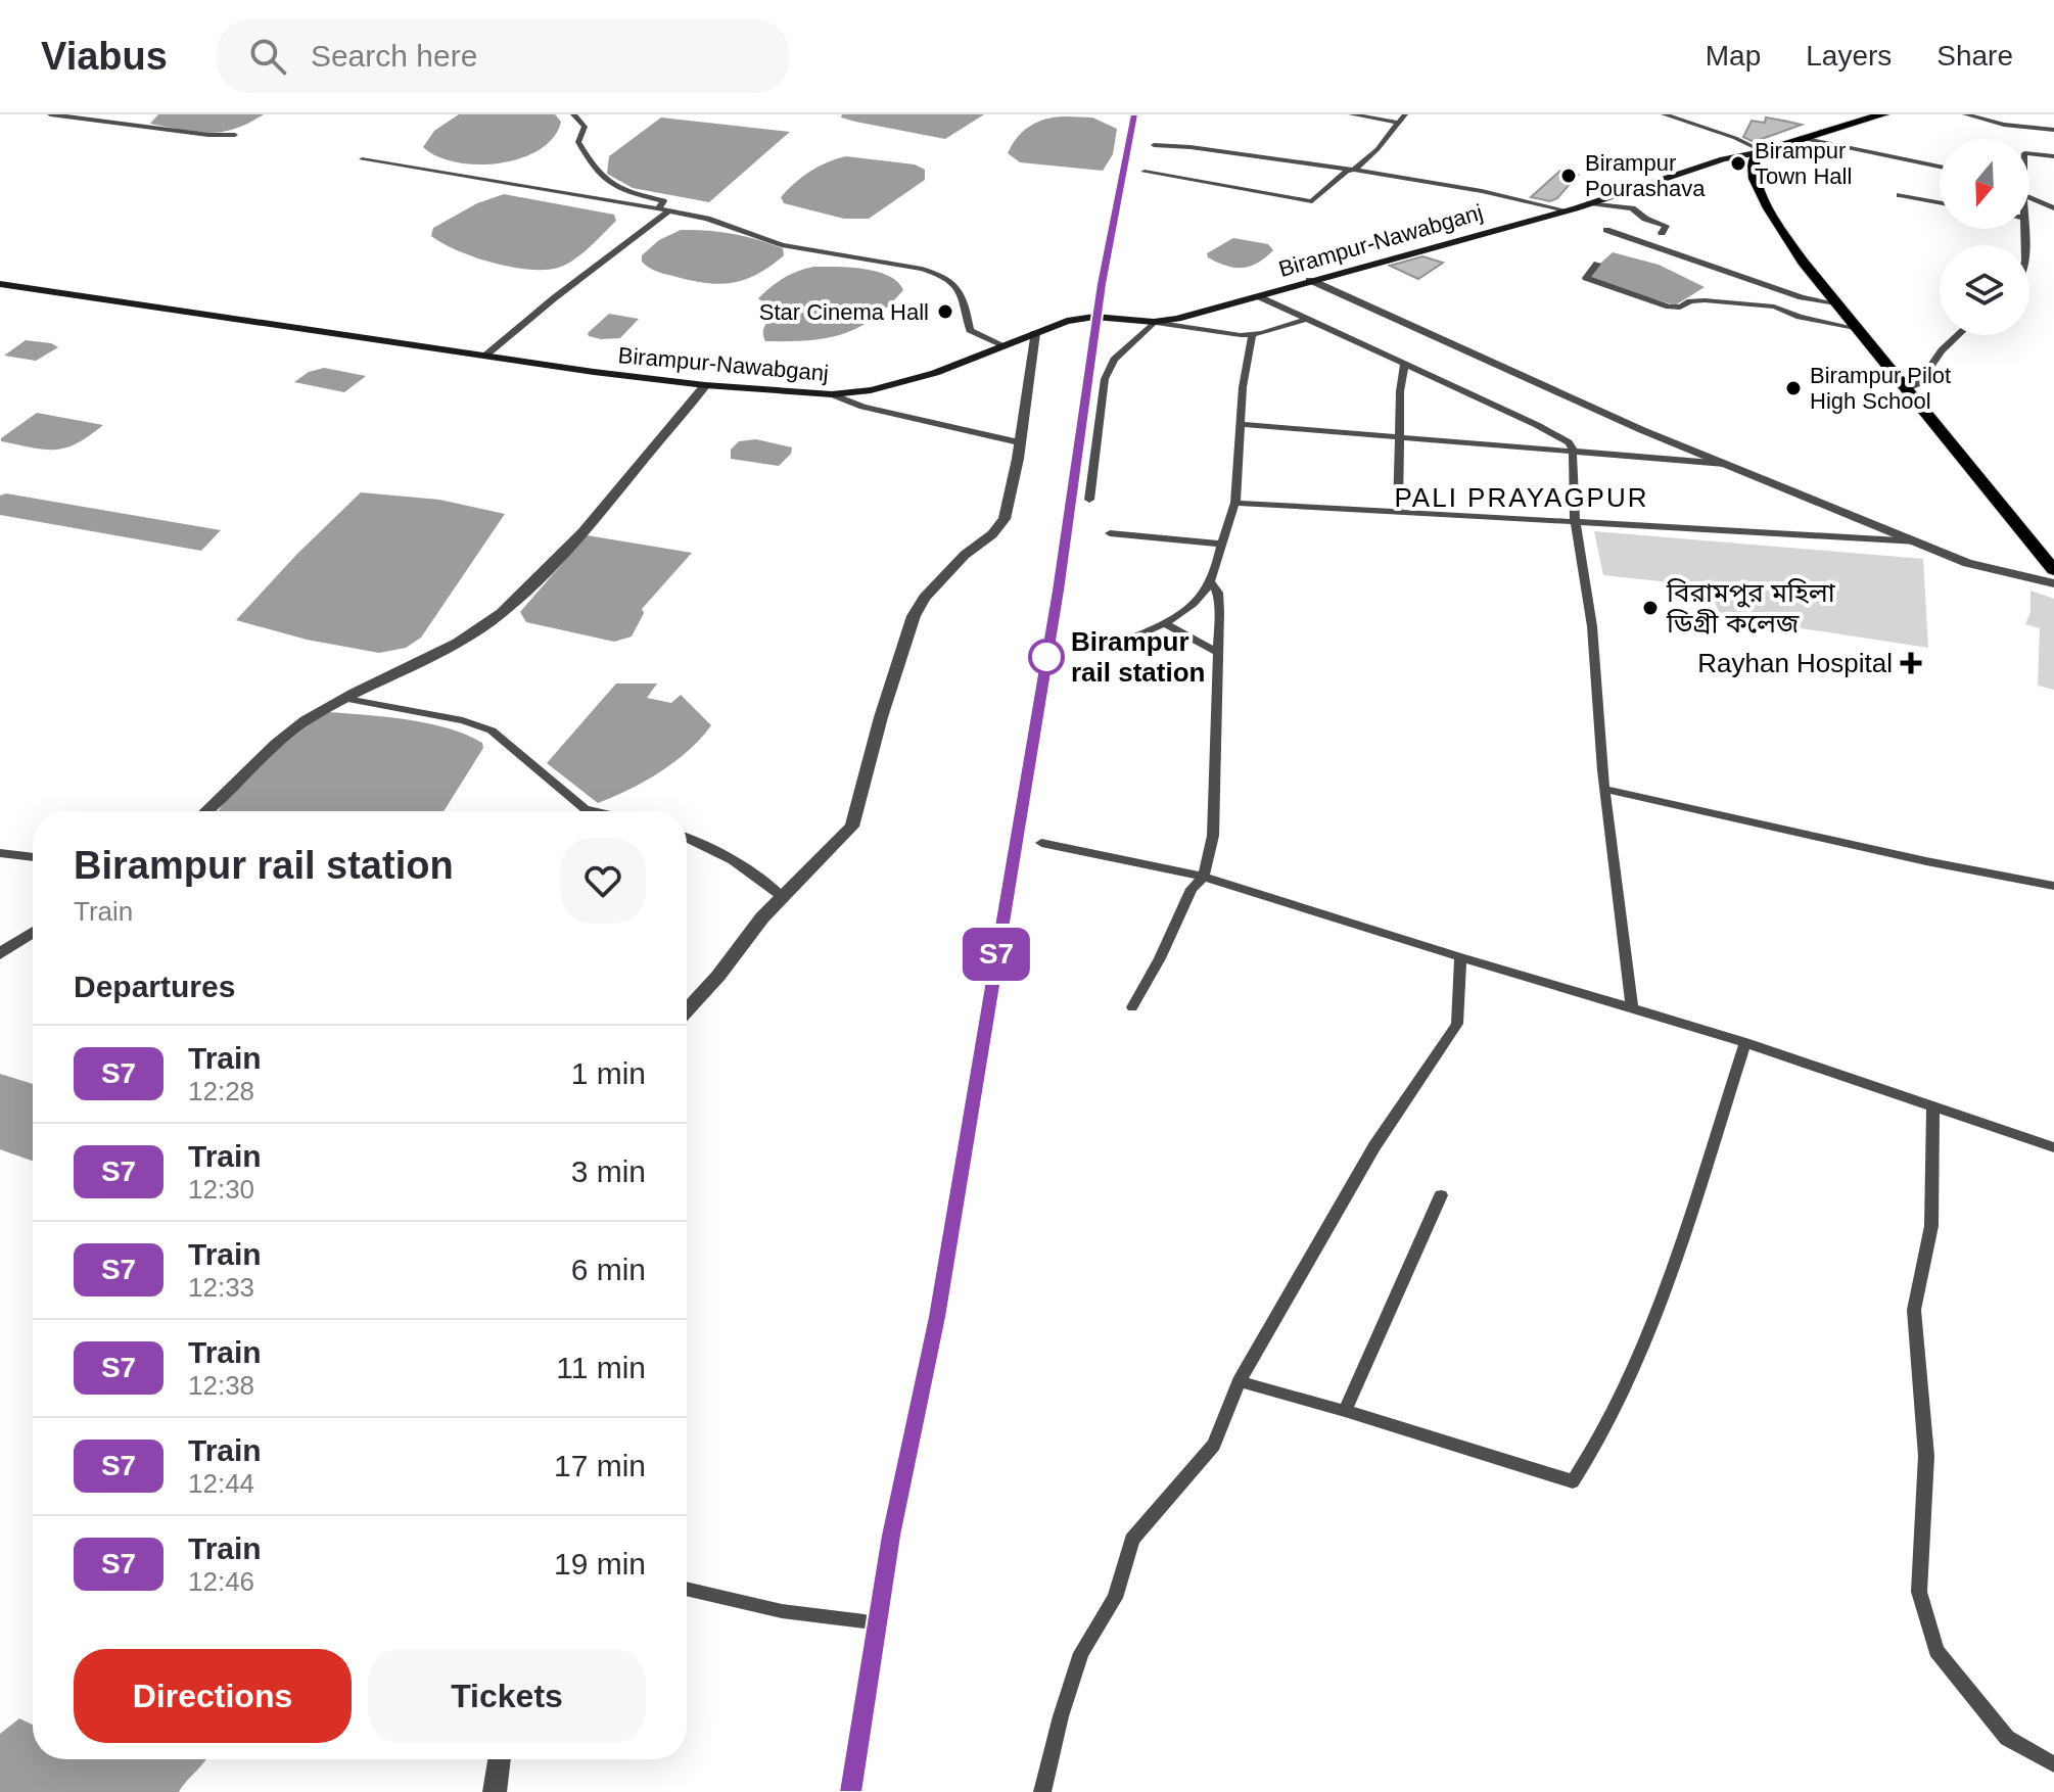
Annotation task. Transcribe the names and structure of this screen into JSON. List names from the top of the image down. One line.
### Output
{"streets":{"main road":["Birampur-Nawabganj"]},"districts":["PALI PRAYAGPUR"],"places":{"other":["Birampur Town Hall","Birampur Pourashava","Star Cinema Hall","Birampur Pilot High School","বিরামপুর মহিলা ডিগ্রী কলেজ","Birampur rail station"],"health":["Rayhan Hospital"]},"north":"bottom","page":{"header":"Viabus","search":"Search here","nav":["Map","Layers","Share"],"on_map":"S7","heading":[["Birampur rail station","Train"],"Departures"],"list":[{"mark":"S7","name":"Train","note":"12:28","value":"1 min"},{"mark":"S7","name":"Train","note":"12:30","value":"3 min"},{"mark":"S7","name":"Train","note":"12:33","value":"6 min"},{"mark":"S7","name":"Train","note":"12:38","value":"11 min"},{"mark":"S7","name":"Train","note":"12:44","value":"17 min"},{"mark":"S7","name":"Train","note":"12:46","value":"19 min"}],"buttons":["Directions","Tickets"]}}
